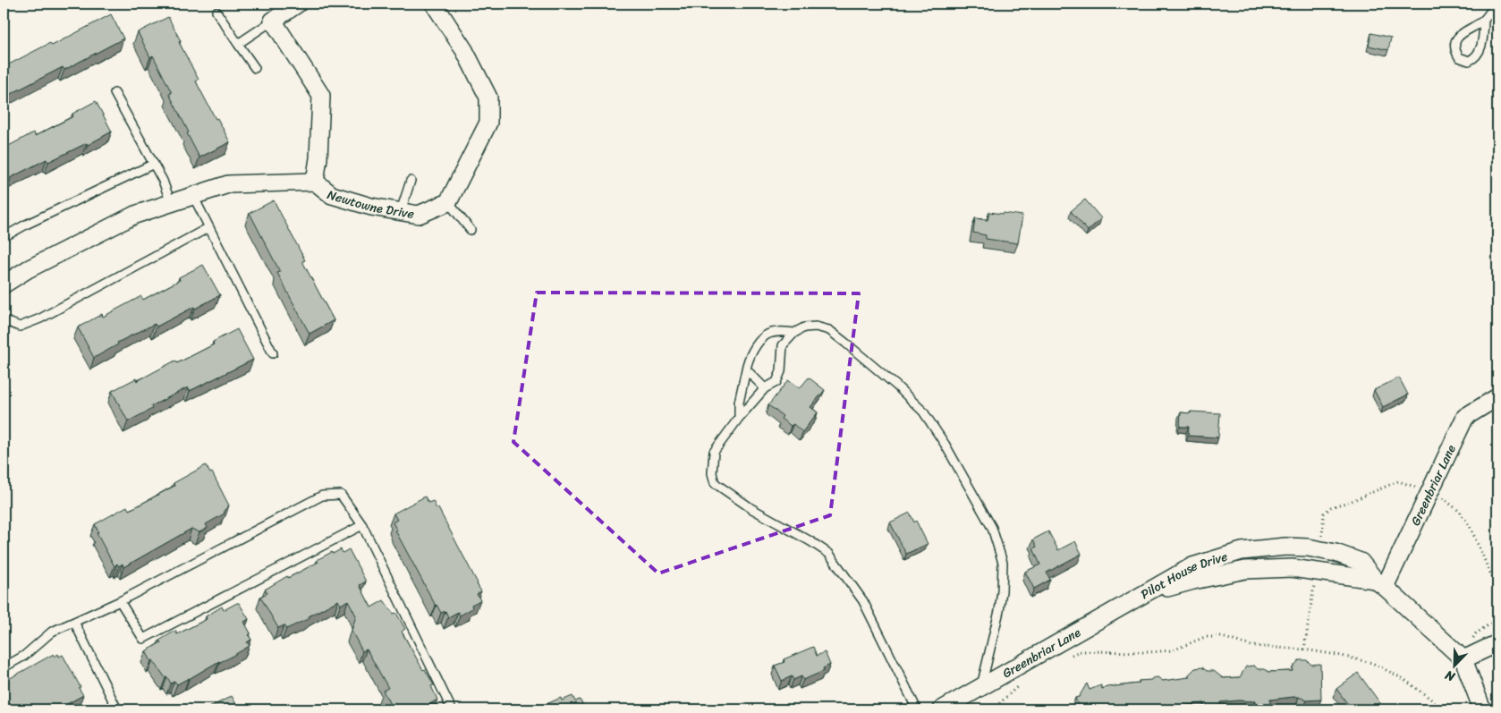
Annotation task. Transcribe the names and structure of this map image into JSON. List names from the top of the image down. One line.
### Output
{"streets":{"street":["Newtowne Drive","Greenbriar Lane","Pilot House Drive"]},"crossings":[["Greenbriar Lane","Pilot House Drive"]],"north":"bottom left"}
